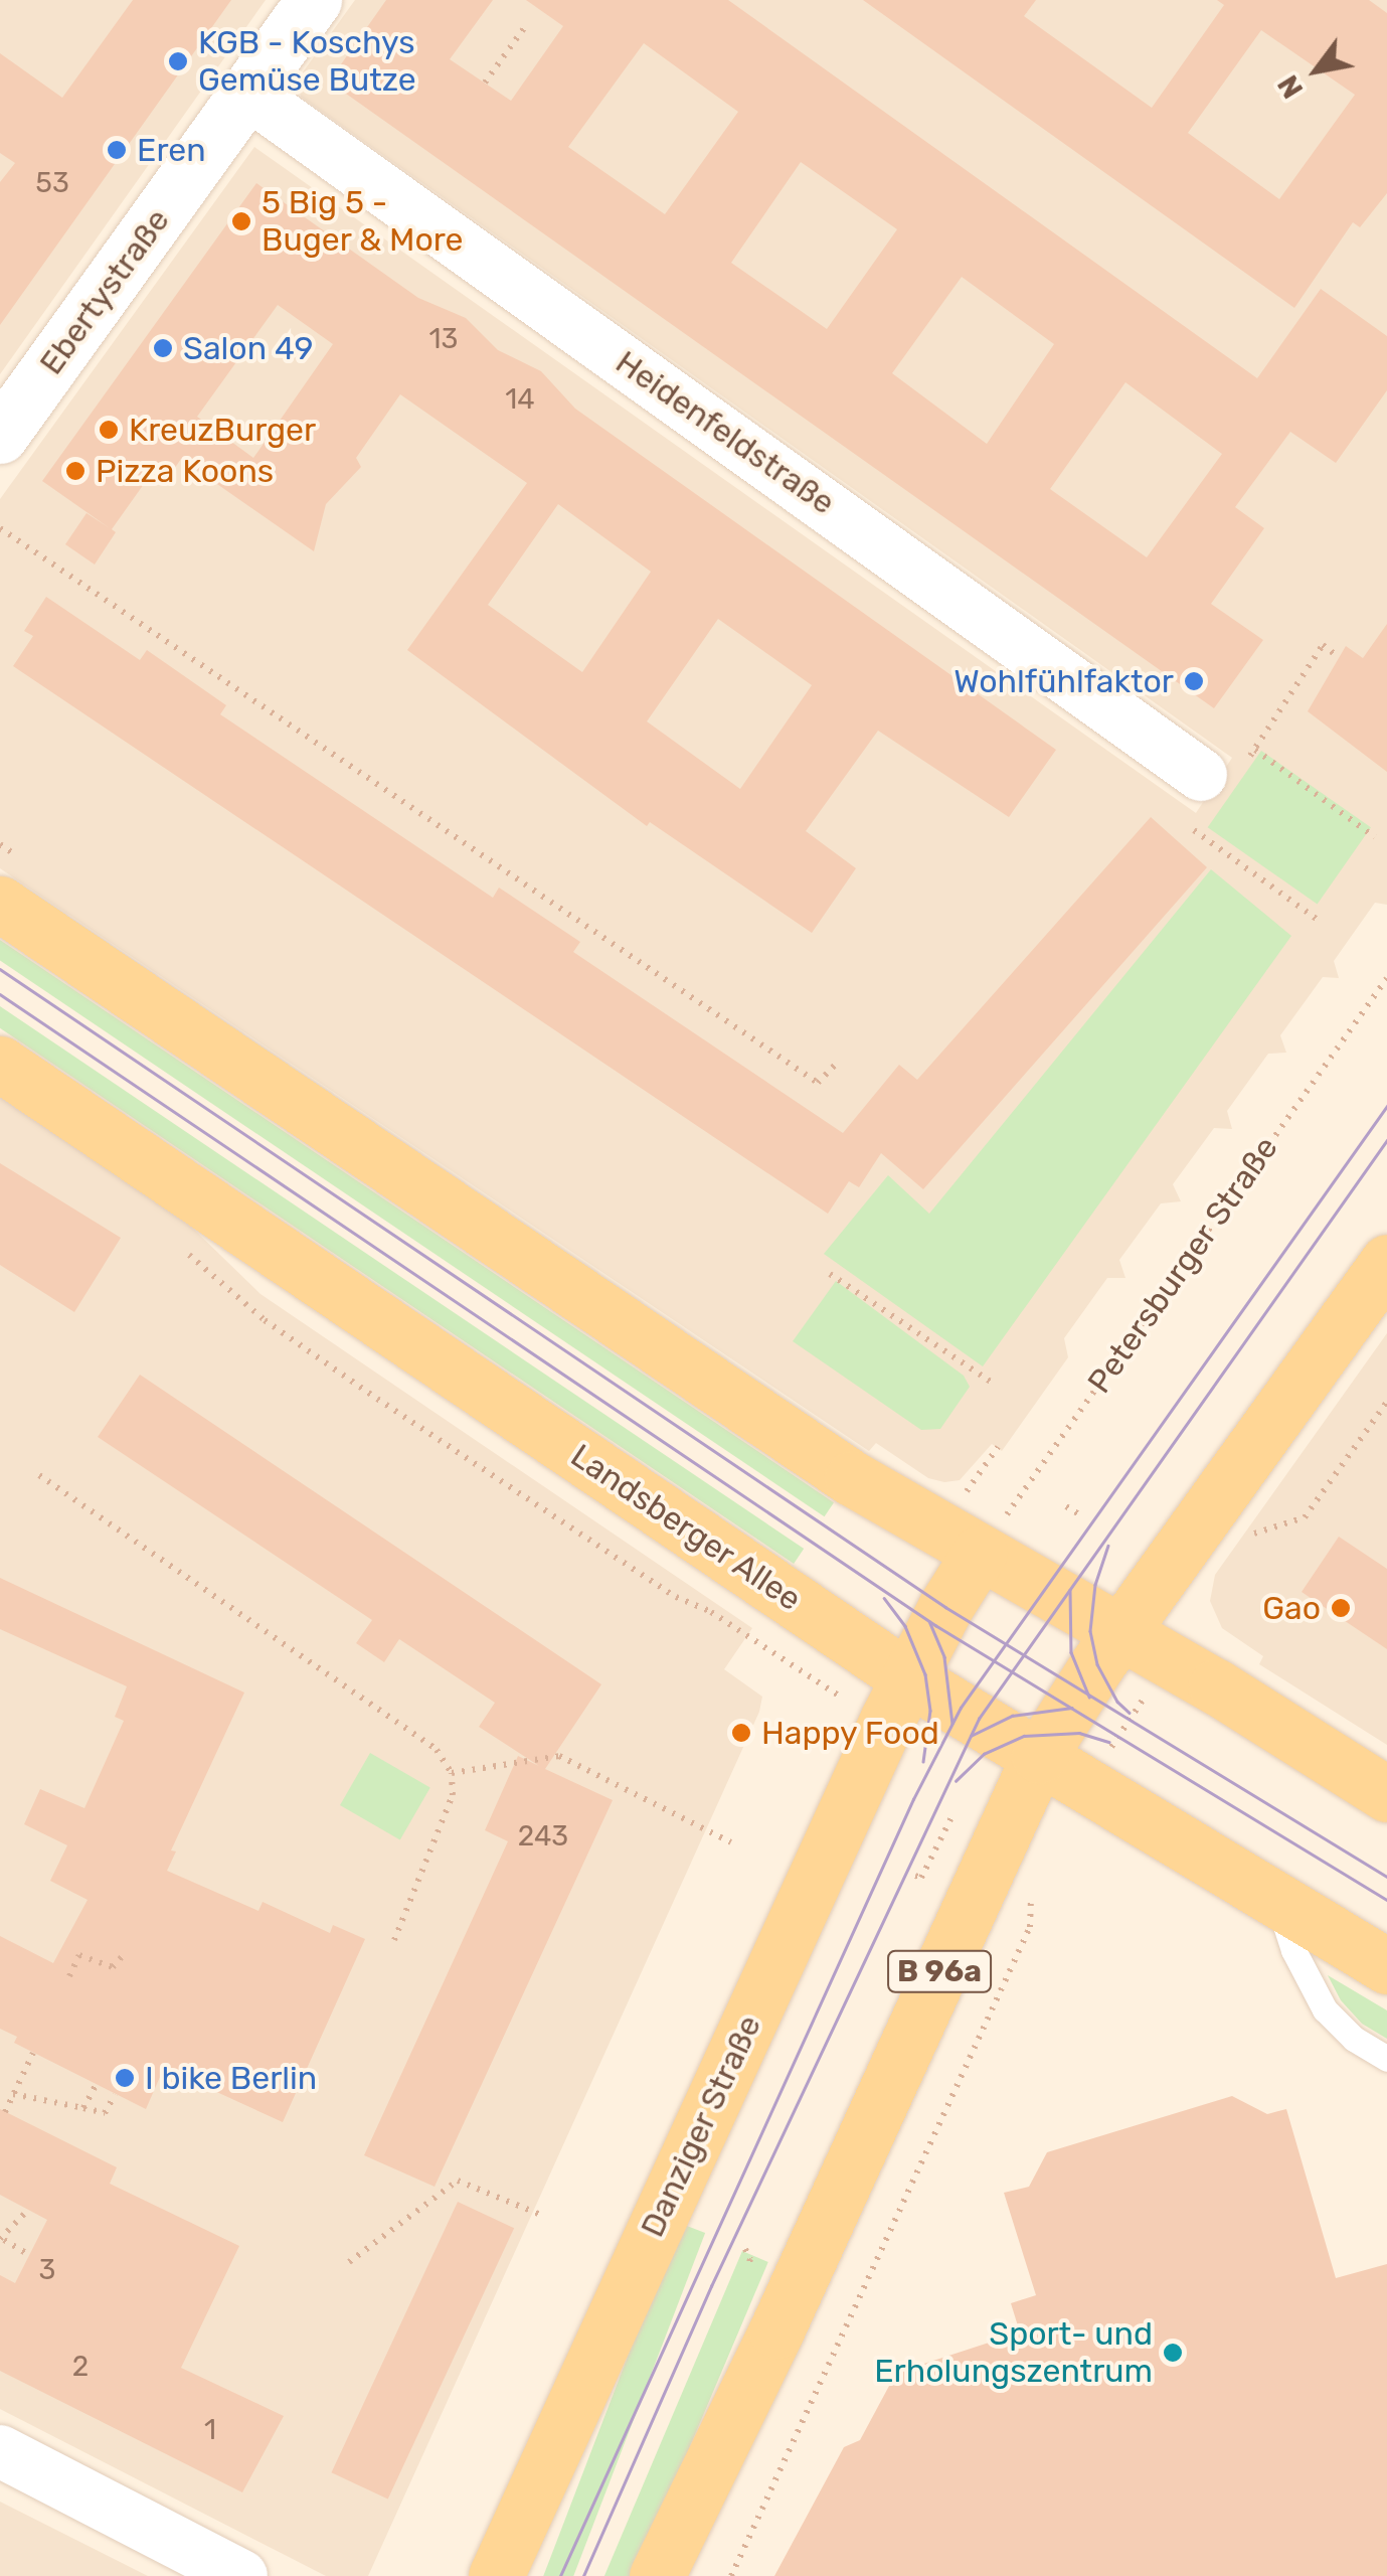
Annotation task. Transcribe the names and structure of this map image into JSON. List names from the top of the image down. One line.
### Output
{"streets":{"main road":["Landsberger Allee","B 96a","Danziger Straße"],"street":["Ebertystraße","Heidenfeldstraße"],"path":["Petersburger Straße"]},"crossings":[["Ebertystraße","Heidenfeldstraße"],["Petersburger Straße","Danziger Straße"],["Landsberger Allee","B 96a"],["Landsberger Allee","Danziger Straße"]],"places":["KGB - Koschys Gemüse Butze","Eren","5 Big 5 - Buger & More","Salon 49","KreuzBurger","Pizza Koons","Wohlfühlfaktor","Gao","Happy Food","I bike Berlin","Sport- und Erholungszentrum"],"house_numbers":["53","13","14","243","3","2","1"],"north":"bottom left"}
